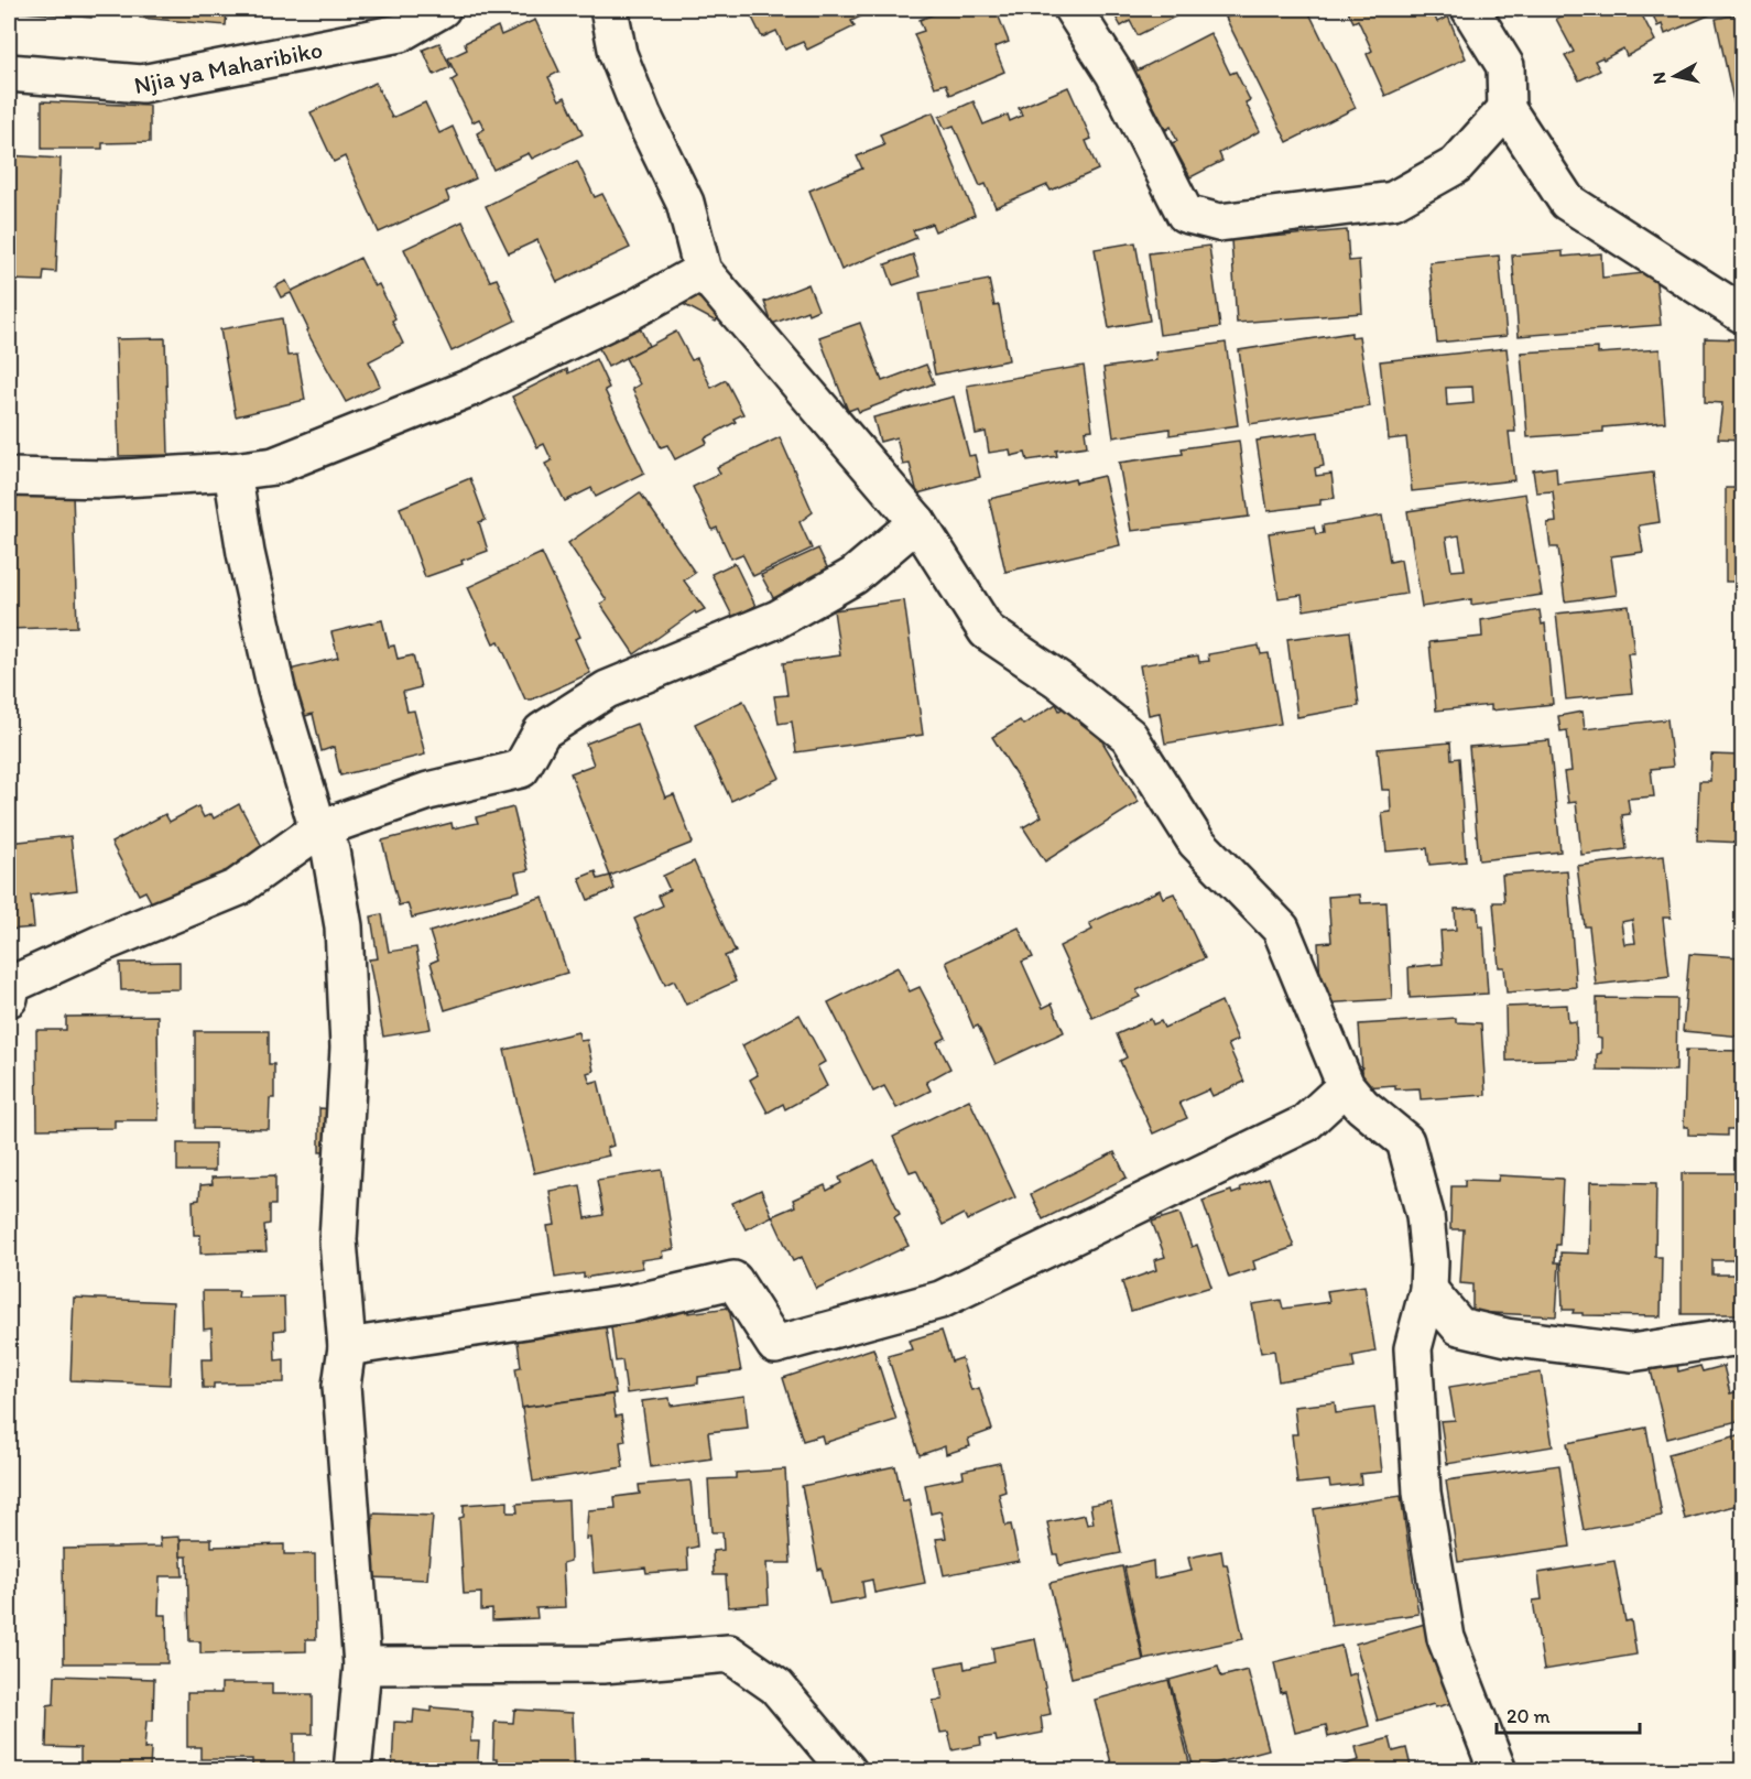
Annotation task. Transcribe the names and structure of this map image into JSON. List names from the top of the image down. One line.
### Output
{"streets":{"street":["Njia ya Maharibiko"]},"scale_bar":"20 m","north":"left"}
